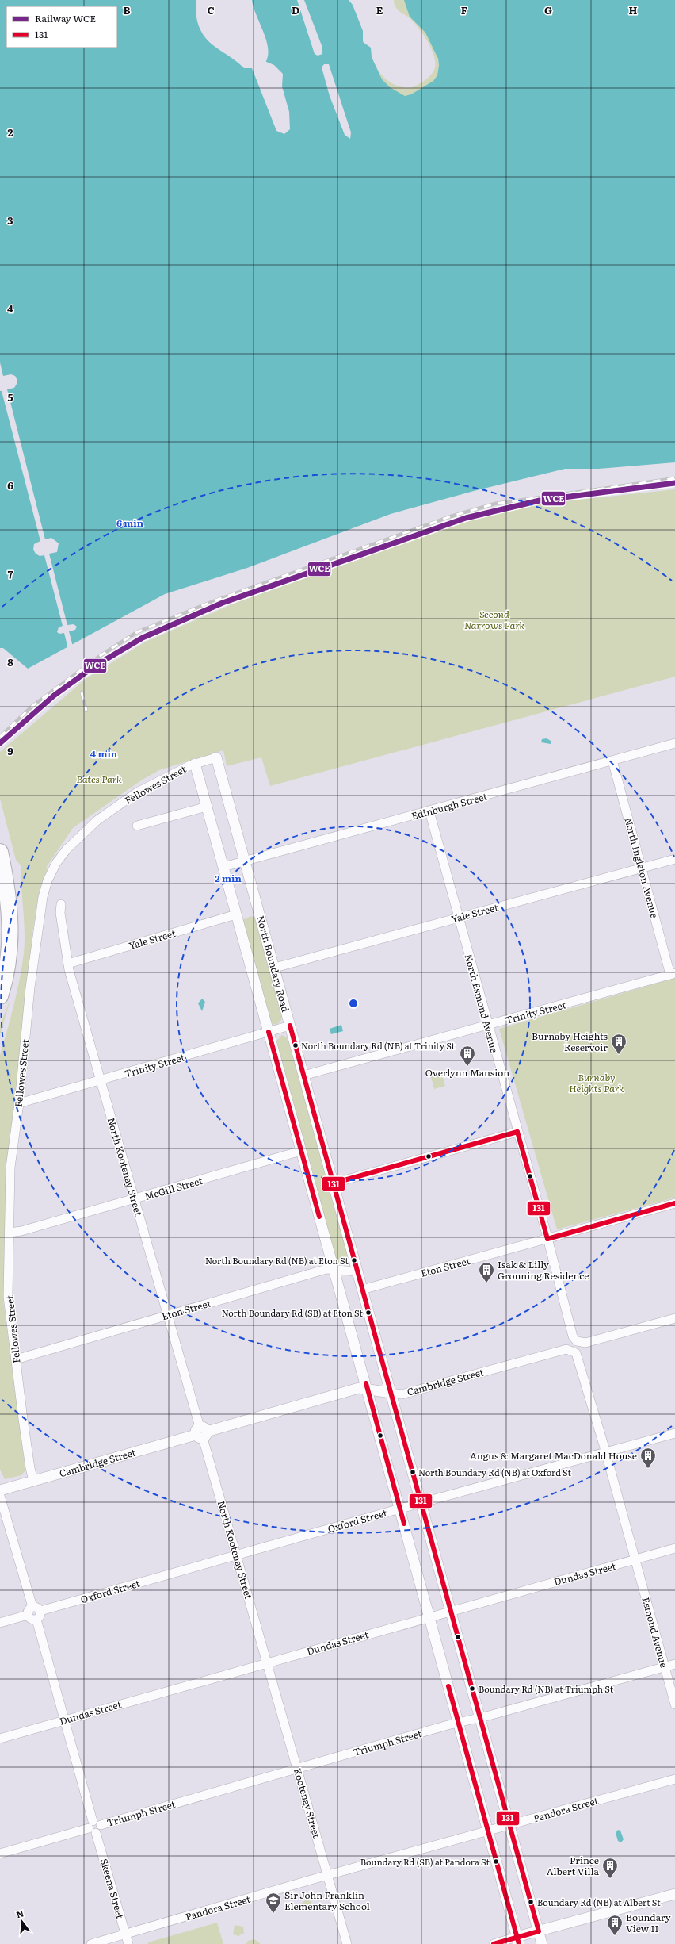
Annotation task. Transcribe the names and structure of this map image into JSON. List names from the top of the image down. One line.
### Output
{"streets":{"street":["Fellowes Street","Edinburgh Street","North Ingleton Avenue","Yale Street","North Boundary Road","North Esmond Avenue","Trinity Street","North Kootenay Street","McGill Street","Eton Street","Cambridge Street","Oxford Street","Dundas Street","Esmond Avenue","Triumph Street","Kootenay Street","Pandora Street","Skeena Street"]},"crossings":[["Fellowes Street","North Boundary Road"],["Fellowes Street","Trinity Street"],["Fellowes Street","McGill Street"],["Fellowes Street","Eton Street"],["Fellowes Street","Cambridge Street"],["Edinburgh Street","North Ingleton Avenue"],["Edinburgh Street","North Boundary Road"],["Edinburgh Street","North Esmond Avenue"],["North Ingleton Avenue","Yale Street"],["North Ingleton Avenue","Trinity Street"],["Yale Street","North Boundary Road"],["Yale Street","North Esmond Avenue"],["Yale Street","North Kootenay Street"],["North Boundary Road","Trinity Street"],["North Boundary Road","Eton Street"],["North Boundary Road","Cambridge Street"],["North Boundary Road","Oxford Street"],["North Boundary Road","Dundas Street"],["North Boundary Road","Triumph Street"],["North Boundary Road","Pandora Street"],["North Esmond Avenue","Trinity Street"],["North Esmond Avenue","Eton Street"],["Trinity Street","North Kootenay Street"],["North Kootenay Street","McGill Street"],["North Kootenay Street","Eton Street"],["North Kootenay Street","Cambridge Street"],["North Kootenay Street","Oxford Street"],["North Kootenay Street","Dundas Street"],["North Kootenay Street","Kootenay Street"],["Cambridge Street","Oxford Street"],["Oxford Street","Skeena Street"],["Dundas Street","Esmond Avenue"],["Dundas Street","Kootenay Street"],["Dundas Street","Skeena Street"],["Esmond Avenue","Triumph Street"],["Triumph Street","Kootenay Street"],["Triumph Street","Skeena Street"],["Kootenay Street","Pandora Street"],["Pandora Street","Skeena Street"]],"parks":["Second Narrows Park","Bates Park","Burnaby Heights Park"],"places":{"other":["North Boundary Rd (NB) at Trinity St","North Boundary Rd (NB) at Eton St","North Boundary Rd (SB) at Eton St","North Boundary Rd (NB) at Oxford St","Boundary Rd (NB) at Triumph St","Boundary Rd (SB) at Pandora St","Boundary Rd (NB) at Albert St"],"building":["Burnaby Heights Reservoir","Overlynn Mansion","Isak & Lilly Gronning Residence","Angus & Margaret MacDonald House","Prince Albert Villa","Boundary View II"],"school or university":["Sir John Franklin Elementary School"]},"lines":["rail line WCE","transit line 131"],"legend":["Railway WCE","131"],"north":"top","grid":{"columns":["B","C","D","E","F","G","H"],"rows":["2","3","4","5","6","7","8","9"]},"rings":["6 min","4 min","2 min"]}
